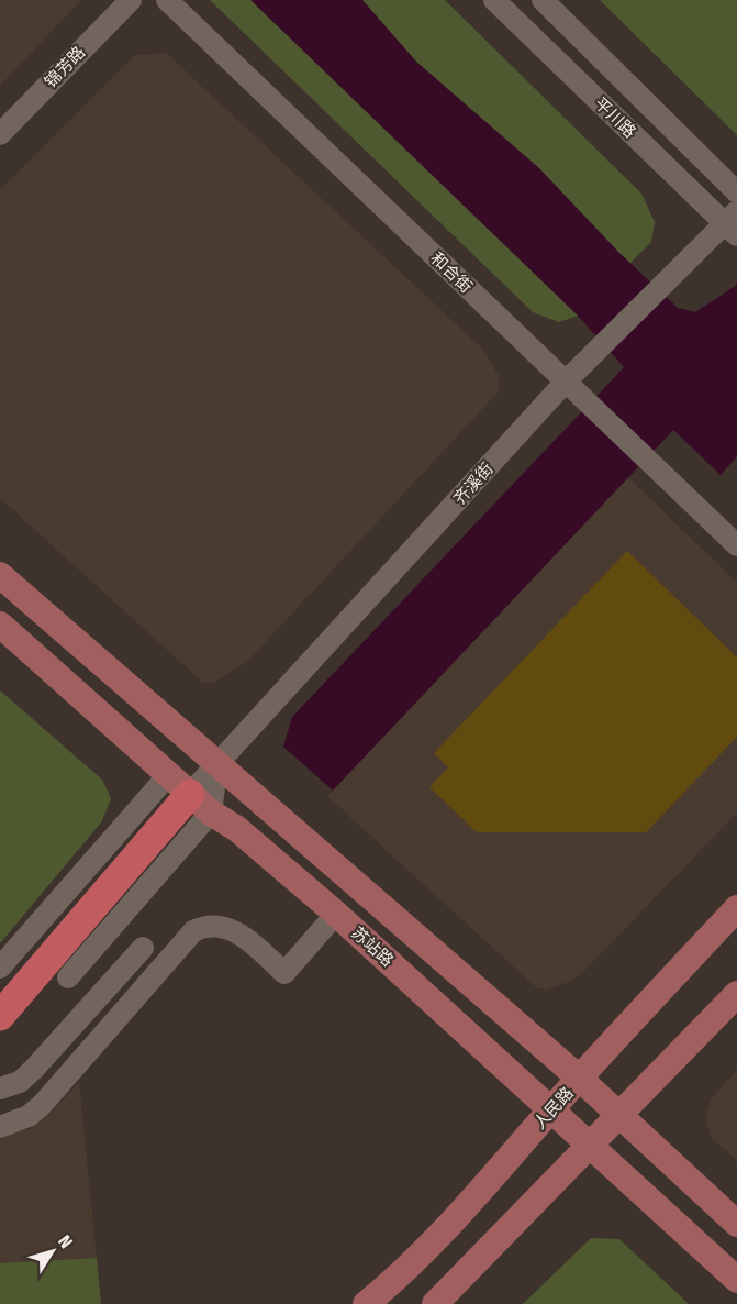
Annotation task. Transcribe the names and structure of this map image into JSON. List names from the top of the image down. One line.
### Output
{"streets":{"main road":["苏站路","人民路"],"street":["锦芳路","平川路","和合街","齐溪街"]},"crossings":[["平川路","齐溪街"],["和合街","齐溪街"],["齐溪街","苏站路"],["苏站路","人民路"]],"north":"top right"}
